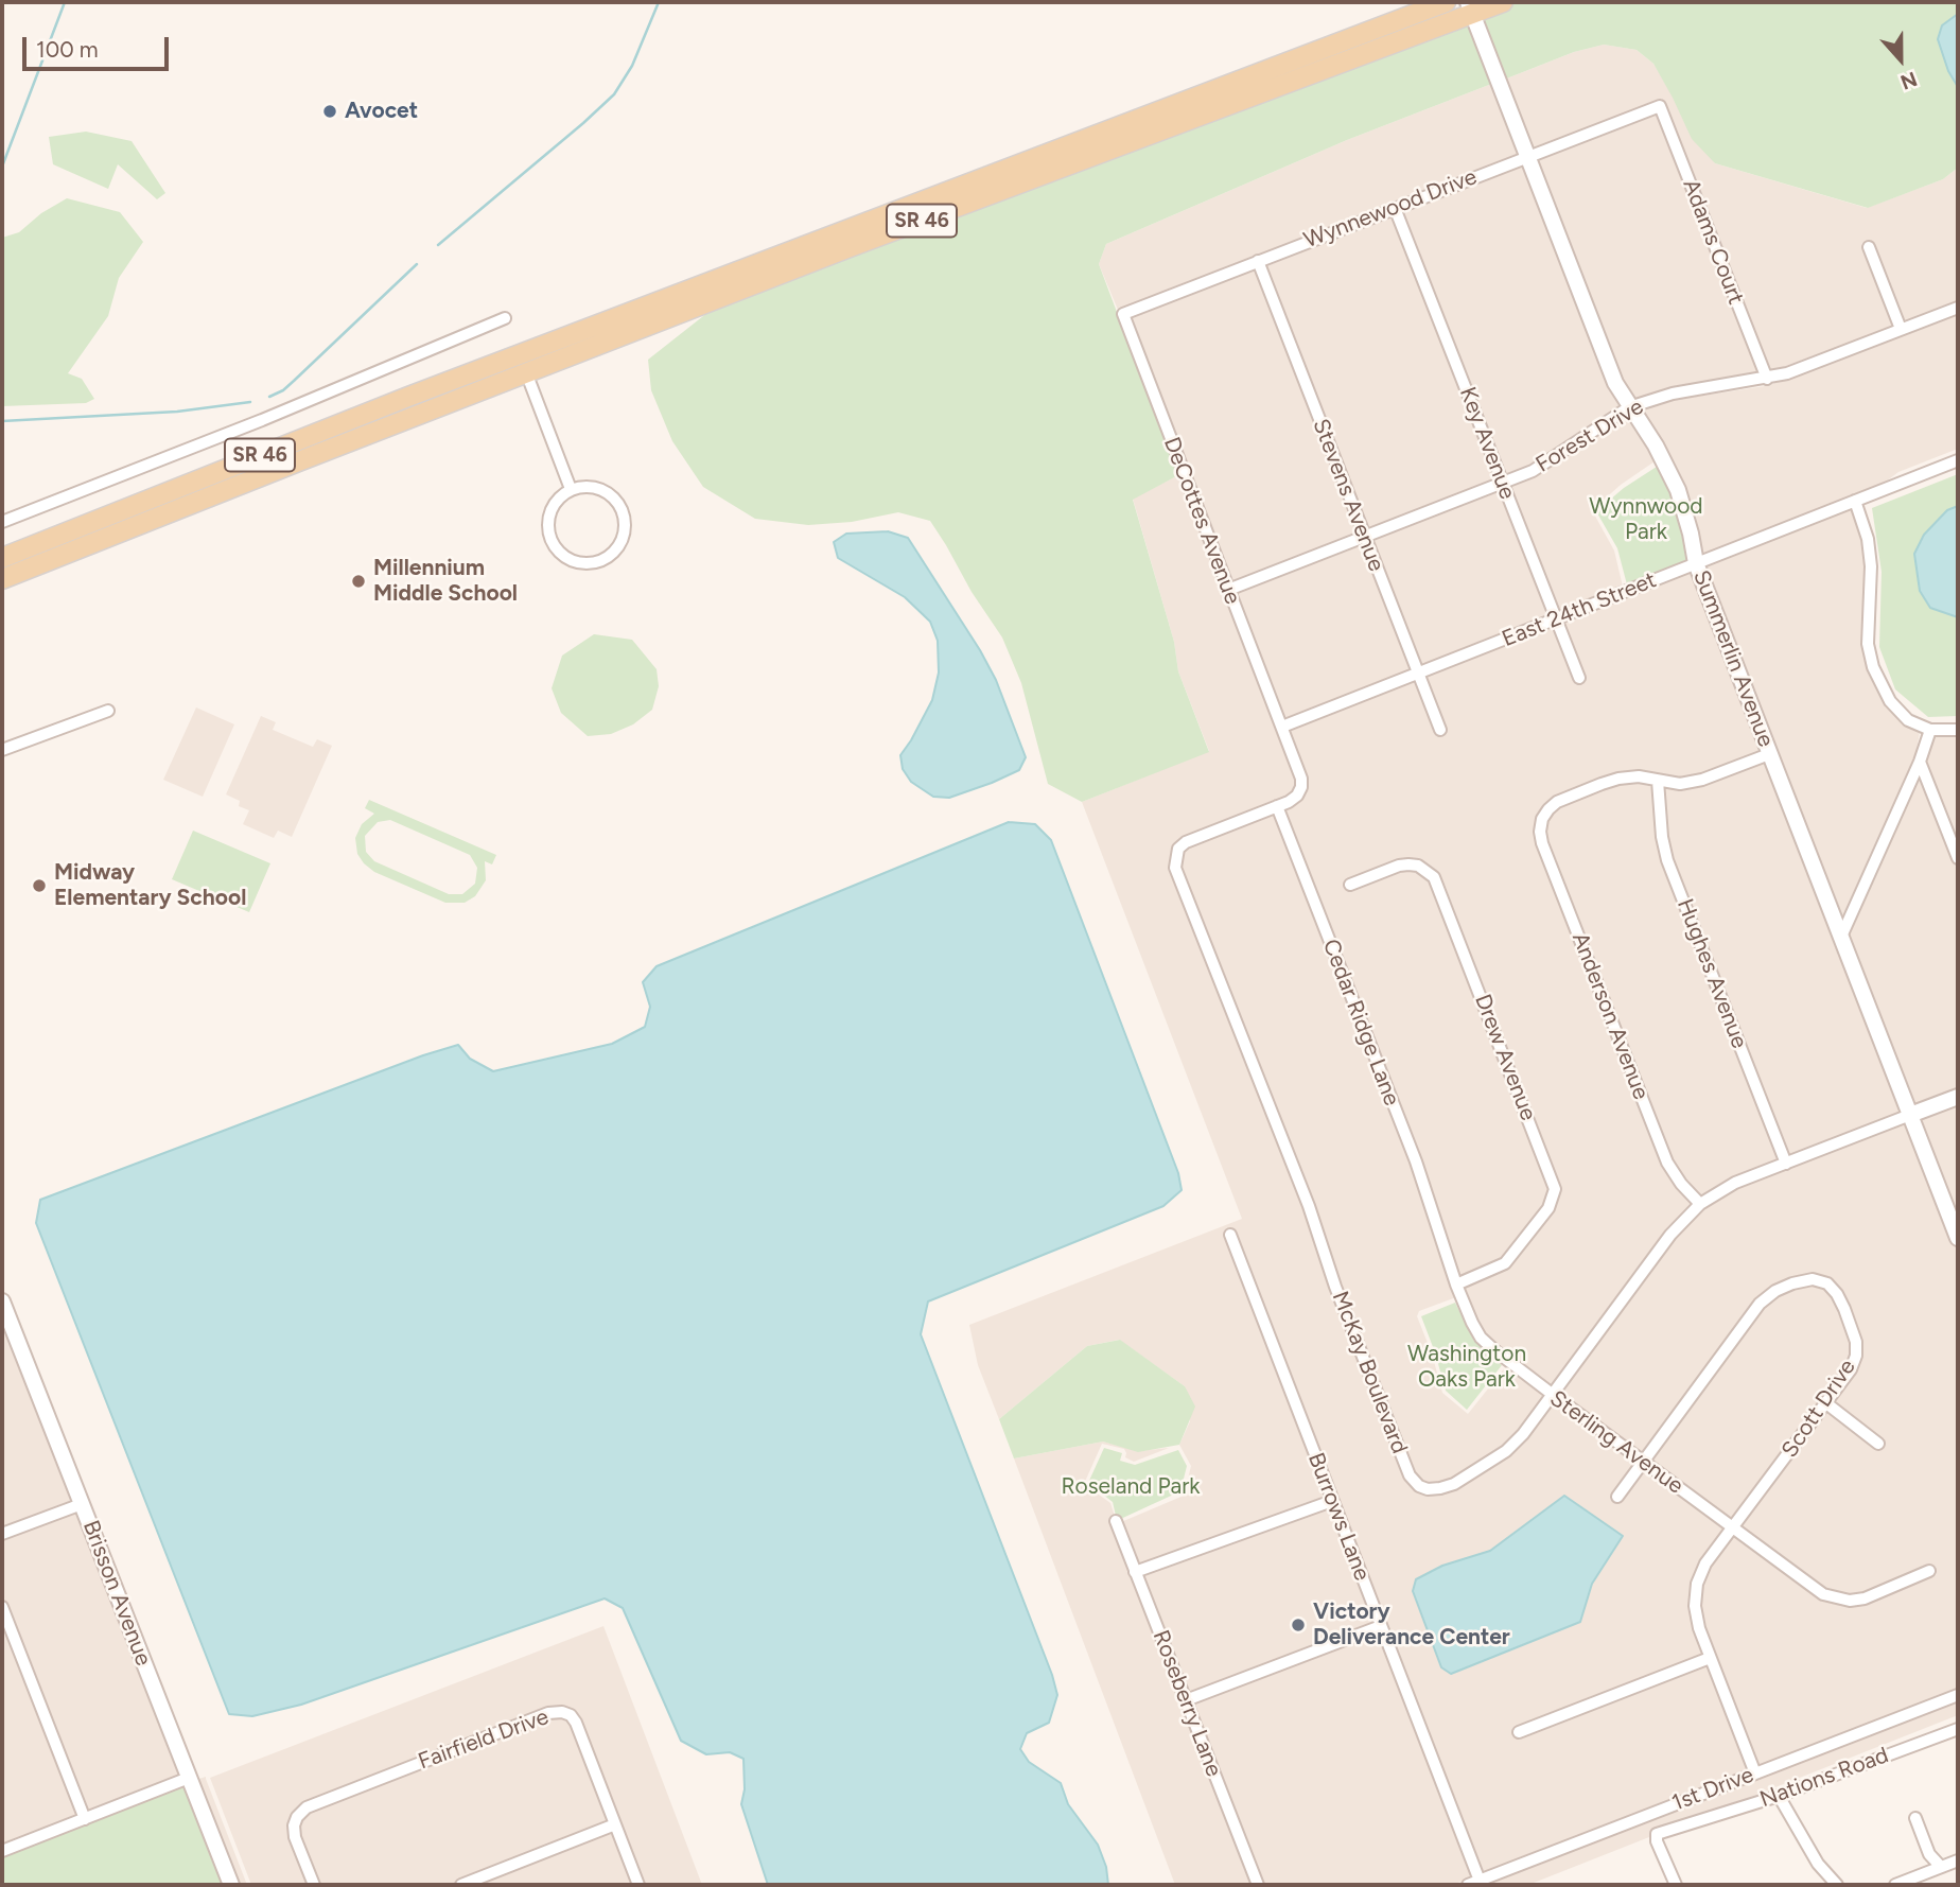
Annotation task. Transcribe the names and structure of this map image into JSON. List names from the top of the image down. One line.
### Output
{"streets":{"main road":["SR 46"],"street":["Wynnewood Drive","Adams Court","Forest Drive","Key Avenue","Stevens Avenue","DeCottes Avenue","East 24th Street","Summerlin Avenue","Hughes Avenue","Anderson Avenue","Cedar Ridge Lane","Drew Avenue","McKay Boulevard","Scott Drive","Sterling Avenue","Burrows Lane","Brisson Avenue","Roseberry Lane","Fairfield Drive","Nations Road","1st Drive"]},"crossings":[["Wynnewood Drive","Adams Court"],["Wynnewood Drive","Key Avenue"],["Wynnewood Drive","Stevens Avenue"],["Wynnewood Drive","DeCottes Avenue"],["Wynnewood Drive","Summerlin Avenue"],["SR 46","Summerlin Avenue"],["Adams Court","Forest Drive"],["Forest Drive","Key Avenue"],["Forest Drive","Stevens Avenue"],["Forest Drive","DeCottes Avenue"],["Forest Drive","Summerlin Avenue"],["Key Avenue","East 24th Street"],["Stevens Avenue","East 24th Street"],["DeCottes Avenue","East 24th Street"],["DeCottes Avenue","McKay Boulevard"],["East 24th Street","Summerlin Avenue"],["East 24th Street","McKay Boulevard"],["Summerlin Avenue","McKay Boulevard"],["Hughes Avenue","Anderson Avenue"],["Hughes Avenue","McKay Boulevard"],["Anderson Avenue","McKay Boulevard"],["Cedar Ridge Lane","McKay Boulevard"],["Cedar Ridge Lane","Sterling Avenue"],["Drew Avenue","Sterling Avenue"],["McKay Boulevard","Sterling Avenue"],["Scott Drive","Sterling Avenue"],["Scott Drive","1st Drive"],["Burrows Lane","1st Drive"]],"parks":["Wynnwood Park","Washington Oaks Park","Roseland Park"],"places":["Avocet","Millennium Middle School","Midway Elementary School","Victory Deliverance Center"],"scale_bar":"100 m","north":"bottom"}
